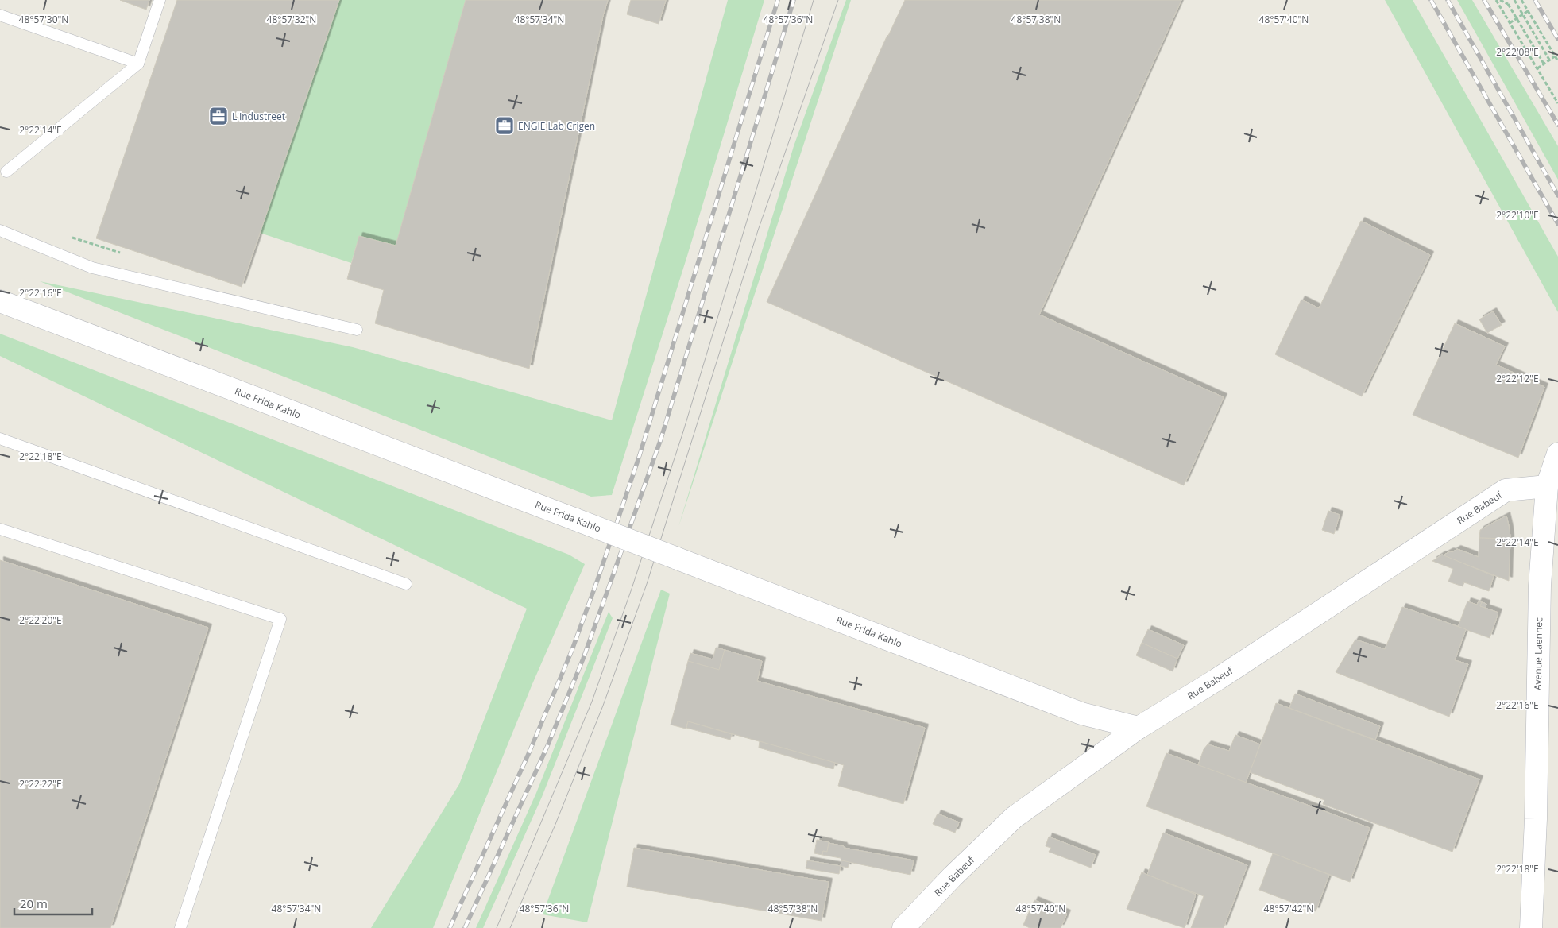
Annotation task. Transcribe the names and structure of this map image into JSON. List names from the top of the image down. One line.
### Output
{"streets":{"street":["Rue Frida Kahlo","Rue Babeuf","Avenue Laennec"]},"crossings":[["Rue Frida Kahlo","Rue Babeuf"],["Rue Babeuf","Avenue Laennec"]],"places":{"office":["L'Industreet","ENGIE Lab Crigen"]},"scale_bar":"20 m","coordinates":["48°57'30\"N","48°57'32\"N","48°57'34\"N","48°57'36\"N","48°57'38\"N","48°57'40\"N","2°22'08\"E","2°22'14\"E","2°22'10\"E","2°22'16\"E","2°22'12\"E","2°22'18\"E","2°22'20\"E","2°22'22\"E","48°57'42\"N"]}
